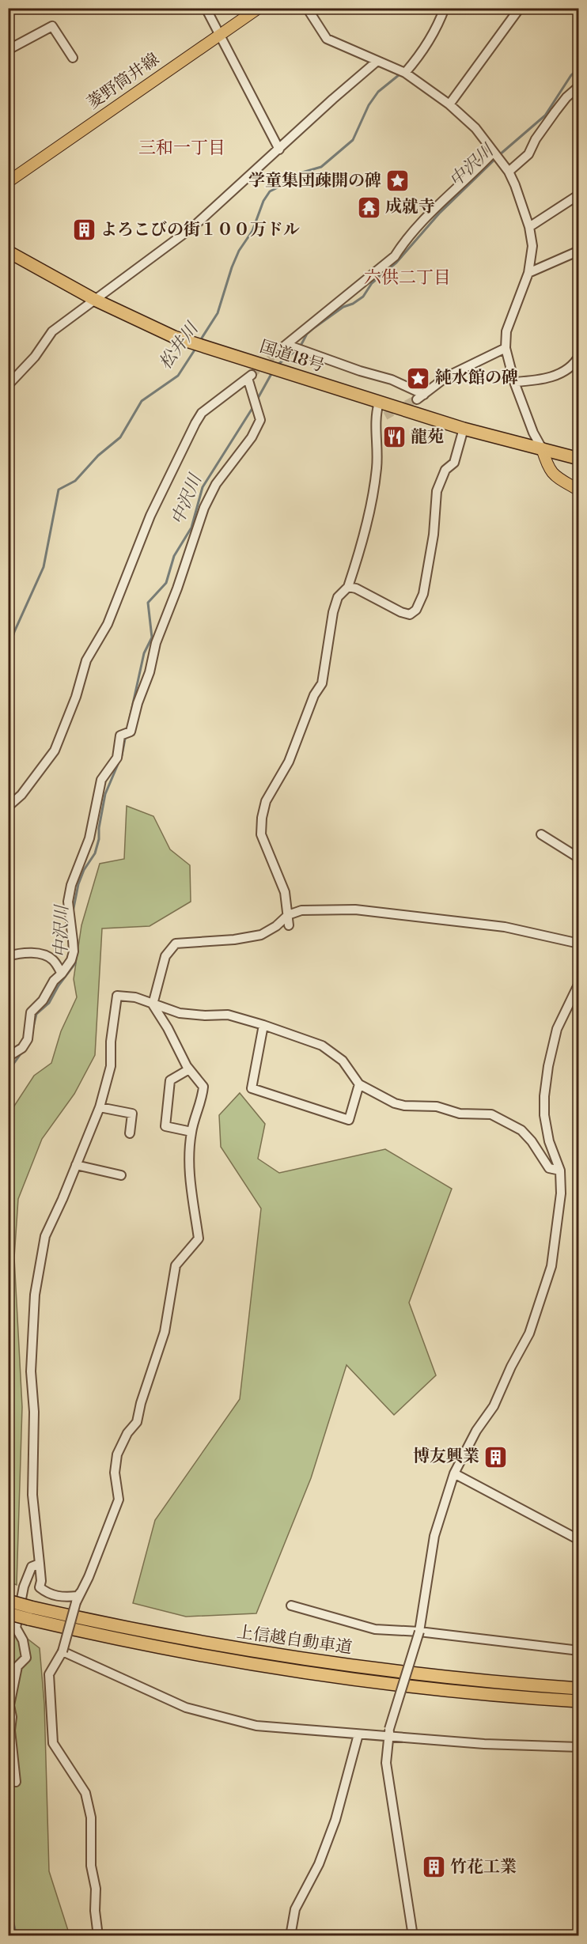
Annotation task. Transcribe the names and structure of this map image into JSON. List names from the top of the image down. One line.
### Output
{"streets":{"highway":["国道18号","上信越自動車道"],"main road":["菱野筒井線"]},"districts":["三和一丁目","六供二丁目"],"water":["中沢川","松井川"],"places":{"place":["学童集団疎開の碑","純水館の碑"],"temple":["成就寺"],"building":["よろこびの街１００万ドル","博友興業","竹花工業"],"restaurant":["龍苑"]}}
